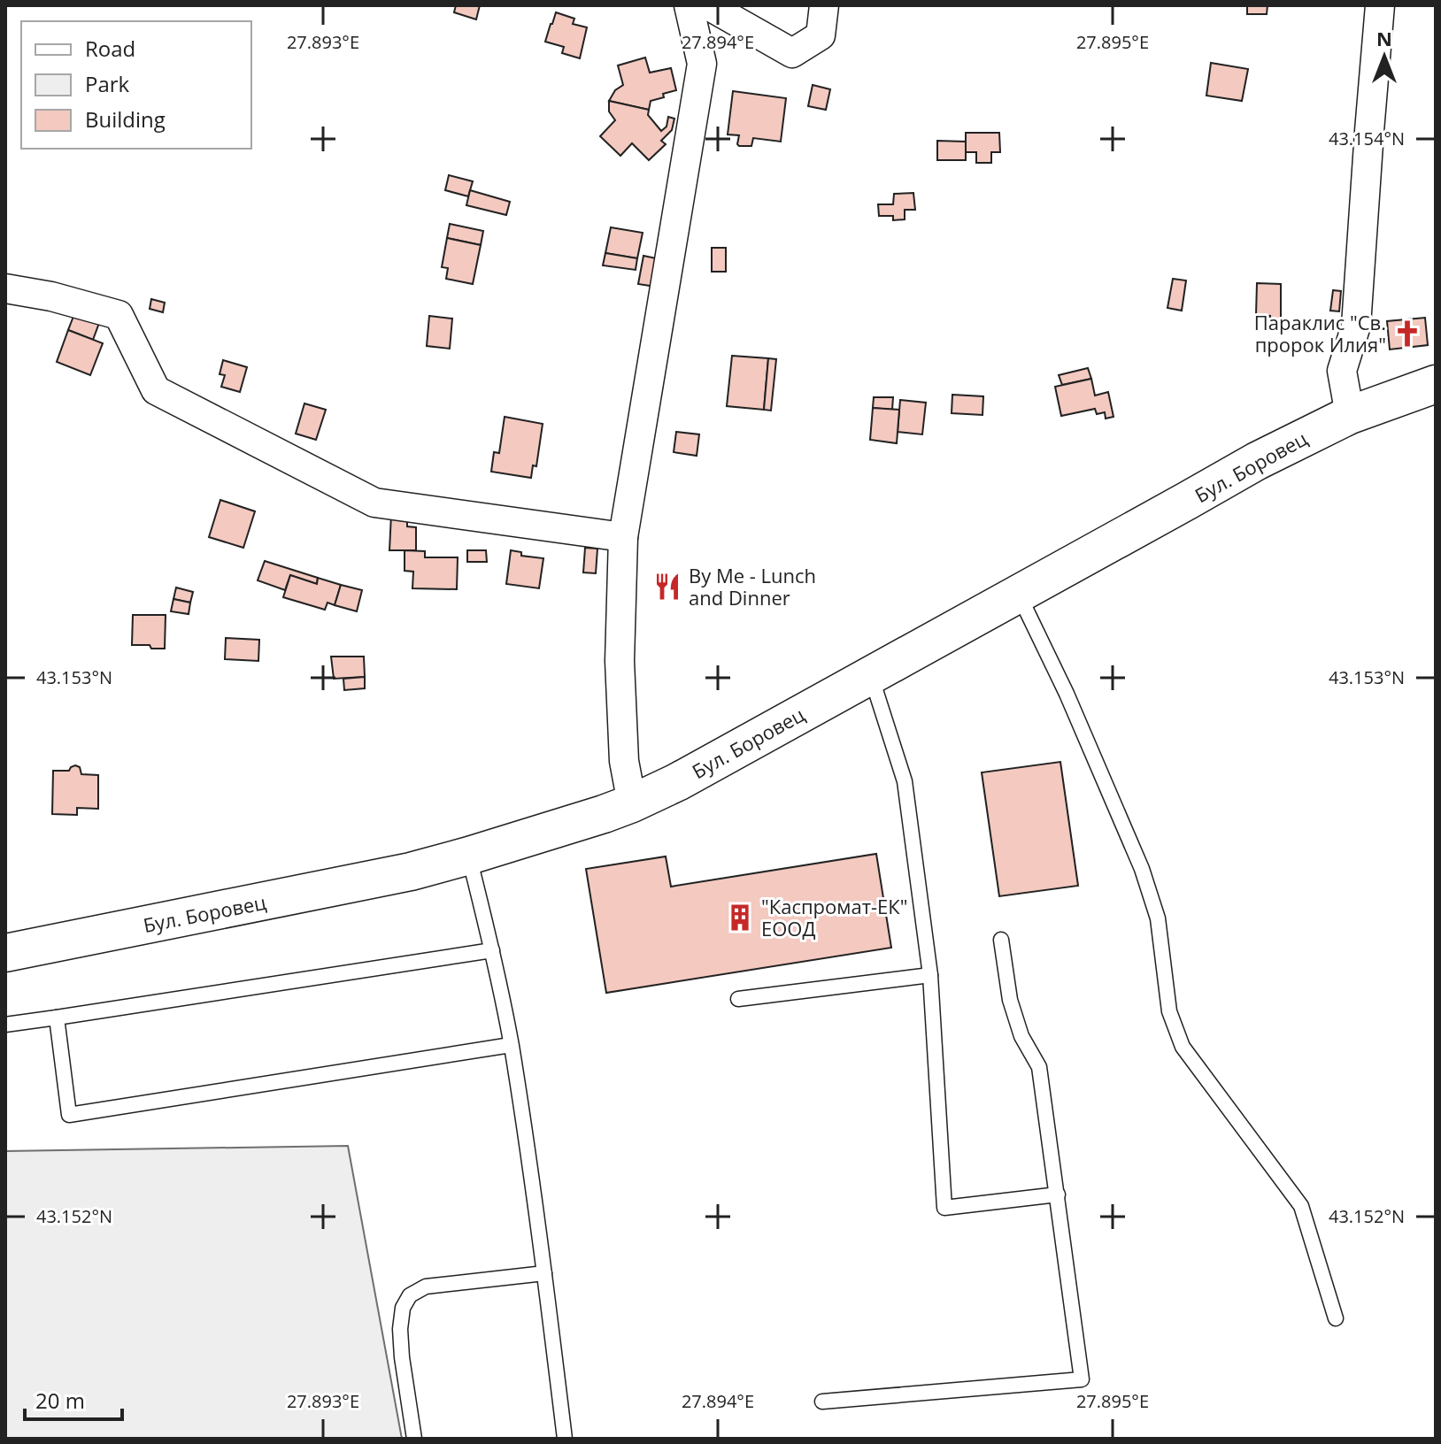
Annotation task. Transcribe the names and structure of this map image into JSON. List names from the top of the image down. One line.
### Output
{"streets":{"street":["Бул. Боровец"]},"places":{"church":["Параклис \"Св. пророк Илия\""],"restaurant":["By Me - Lunch and Dinner"],"building":["\"Каспромат-ЕК\" ЕООД"]},"legend":["Road","Park","Building"],"scale_bar":"20 m","north":"top","coordinates":["27.893°E","27.894°E","27.895°E","43.154°N","43.153°N","43.152°N"]}
